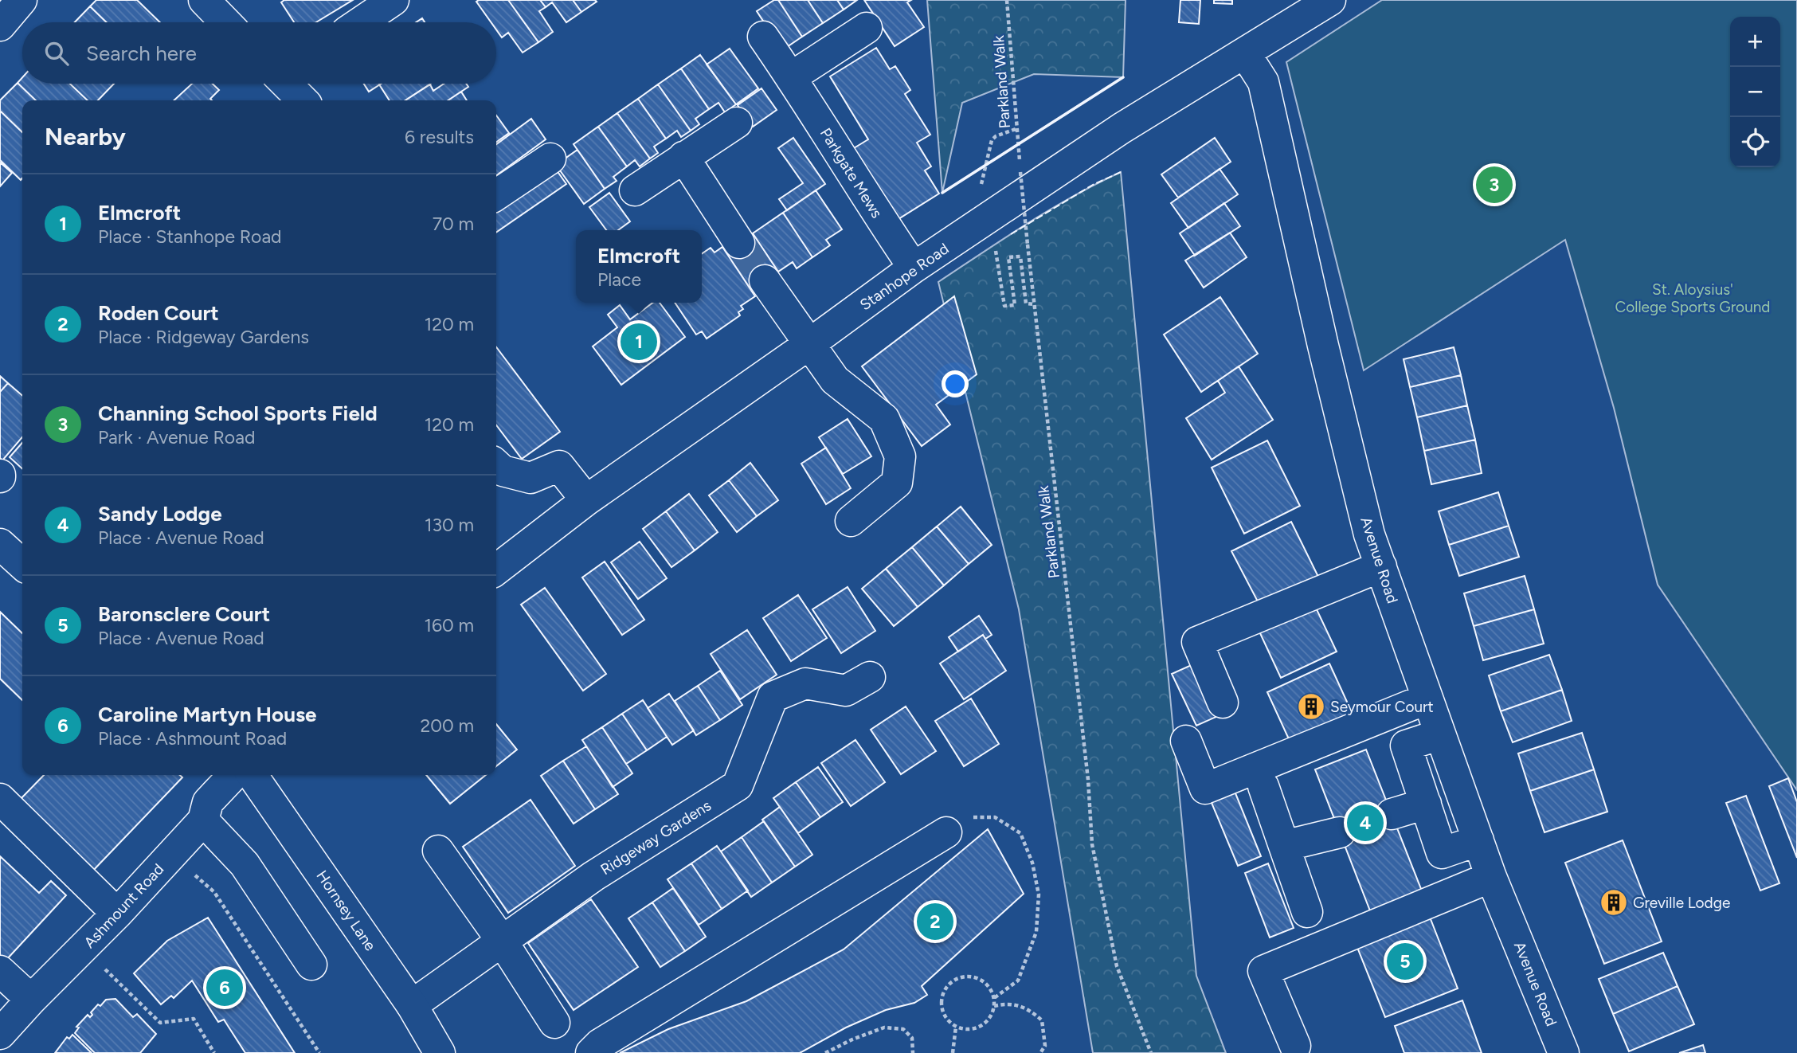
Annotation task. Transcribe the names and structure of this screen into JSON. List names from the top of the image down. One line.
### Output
{"streets":{"street":["Parkgate Mews","Stanhope Road","Avenue Road","Ridgeway Gardens","Ashmount Road","Hornsey Lane"],"path":["Parkland Walk"]},"crossings":[["Parkgate Mews","Stanhope Road"],["Stanhope Road","Avenue Road"],["Ridgeway Gardens","Hornsey Lane"]],"parks":["St. Aloysius' College Sports Ground"],"places":{"building":["Seymour Court","Greville Lodge"]},"page":{"map_buttons":["+","−"],"search":"Search here","heading":["Nearby","6 results"],"pins":["3","1","4","2","5","6"],"list":[{"mark":"1","name":"Elmcroft","note":"Place · Stanhope Road","value":"70 m"},{"mark":"2","name":"Roden Court","note":"Place · Ridgeway Gardens","value":"120 m"},{"mark":"3","name":"Channing School Sports Field","note":"Park · Avenue Road","value":"120 m"},{"mark":"4","name":"Sandy Lodge","note":"Place · Avenue Road","value":"130 m"},{"mark":"5","name":"Baronsclere Court","note":"Place · Avenue Road","value":"160 m"},{"mark":"6","name":"Caroline Martyn House","note":"Place · Ashmount Road","value":"200 m"}],"popup":["Elmcroft","Place"]}}
